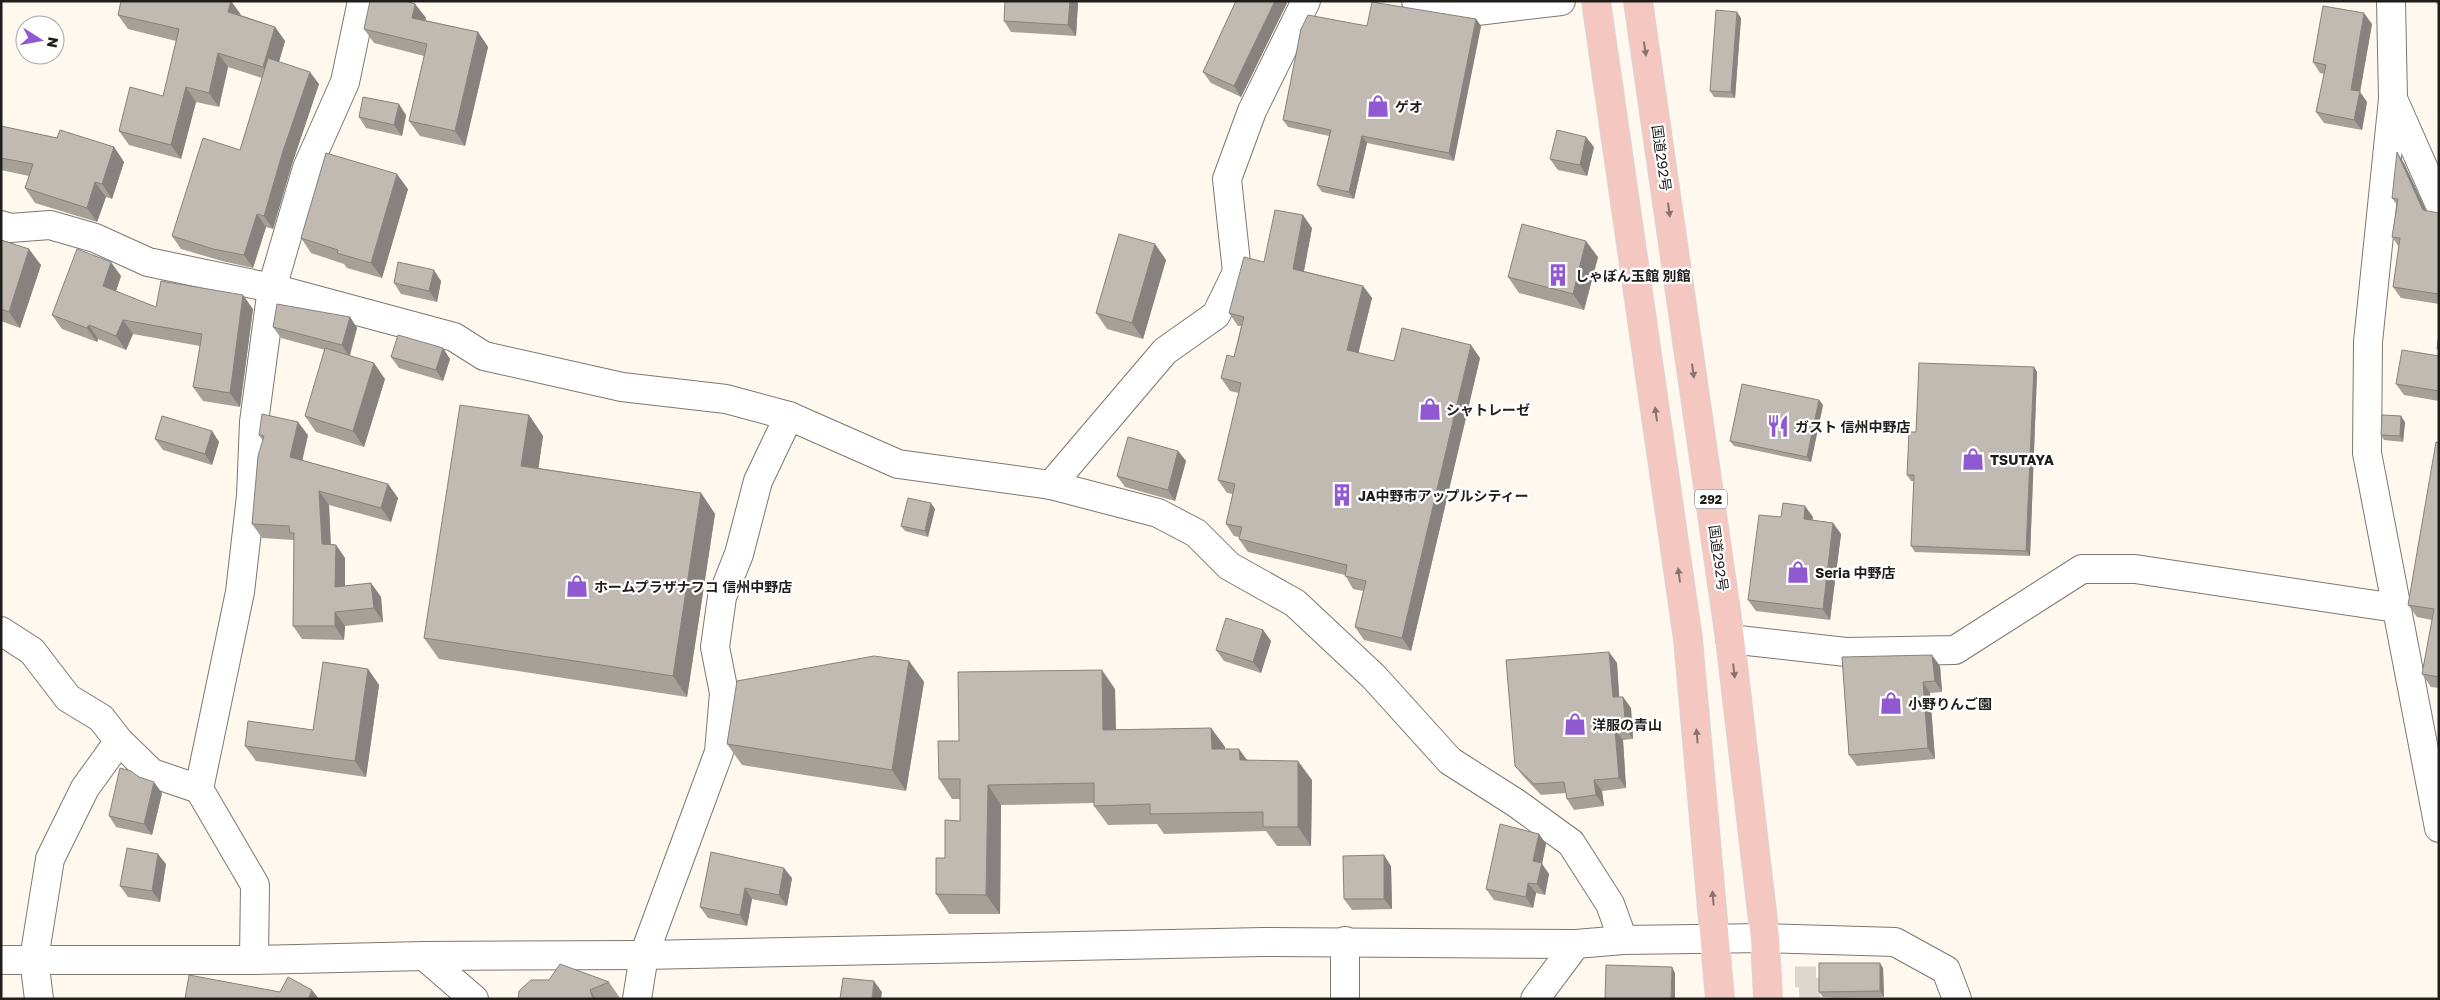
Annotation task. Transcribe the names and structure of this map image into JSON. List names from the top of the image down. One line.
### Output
{"streets":{"highway":["国道292号","292"]},"places":{"shop":["ゲオ","シャトレーゼ","TSUTAYA","Seria 中野店","ホームプラザナフコ 信州中野店","小野りんご園","洋服の青山"],"building":["しゃぼん玉館 別館","JA中野市アップルシティー"],"restaurant":["ガスト 信州中野店"]},"north":"right"}
